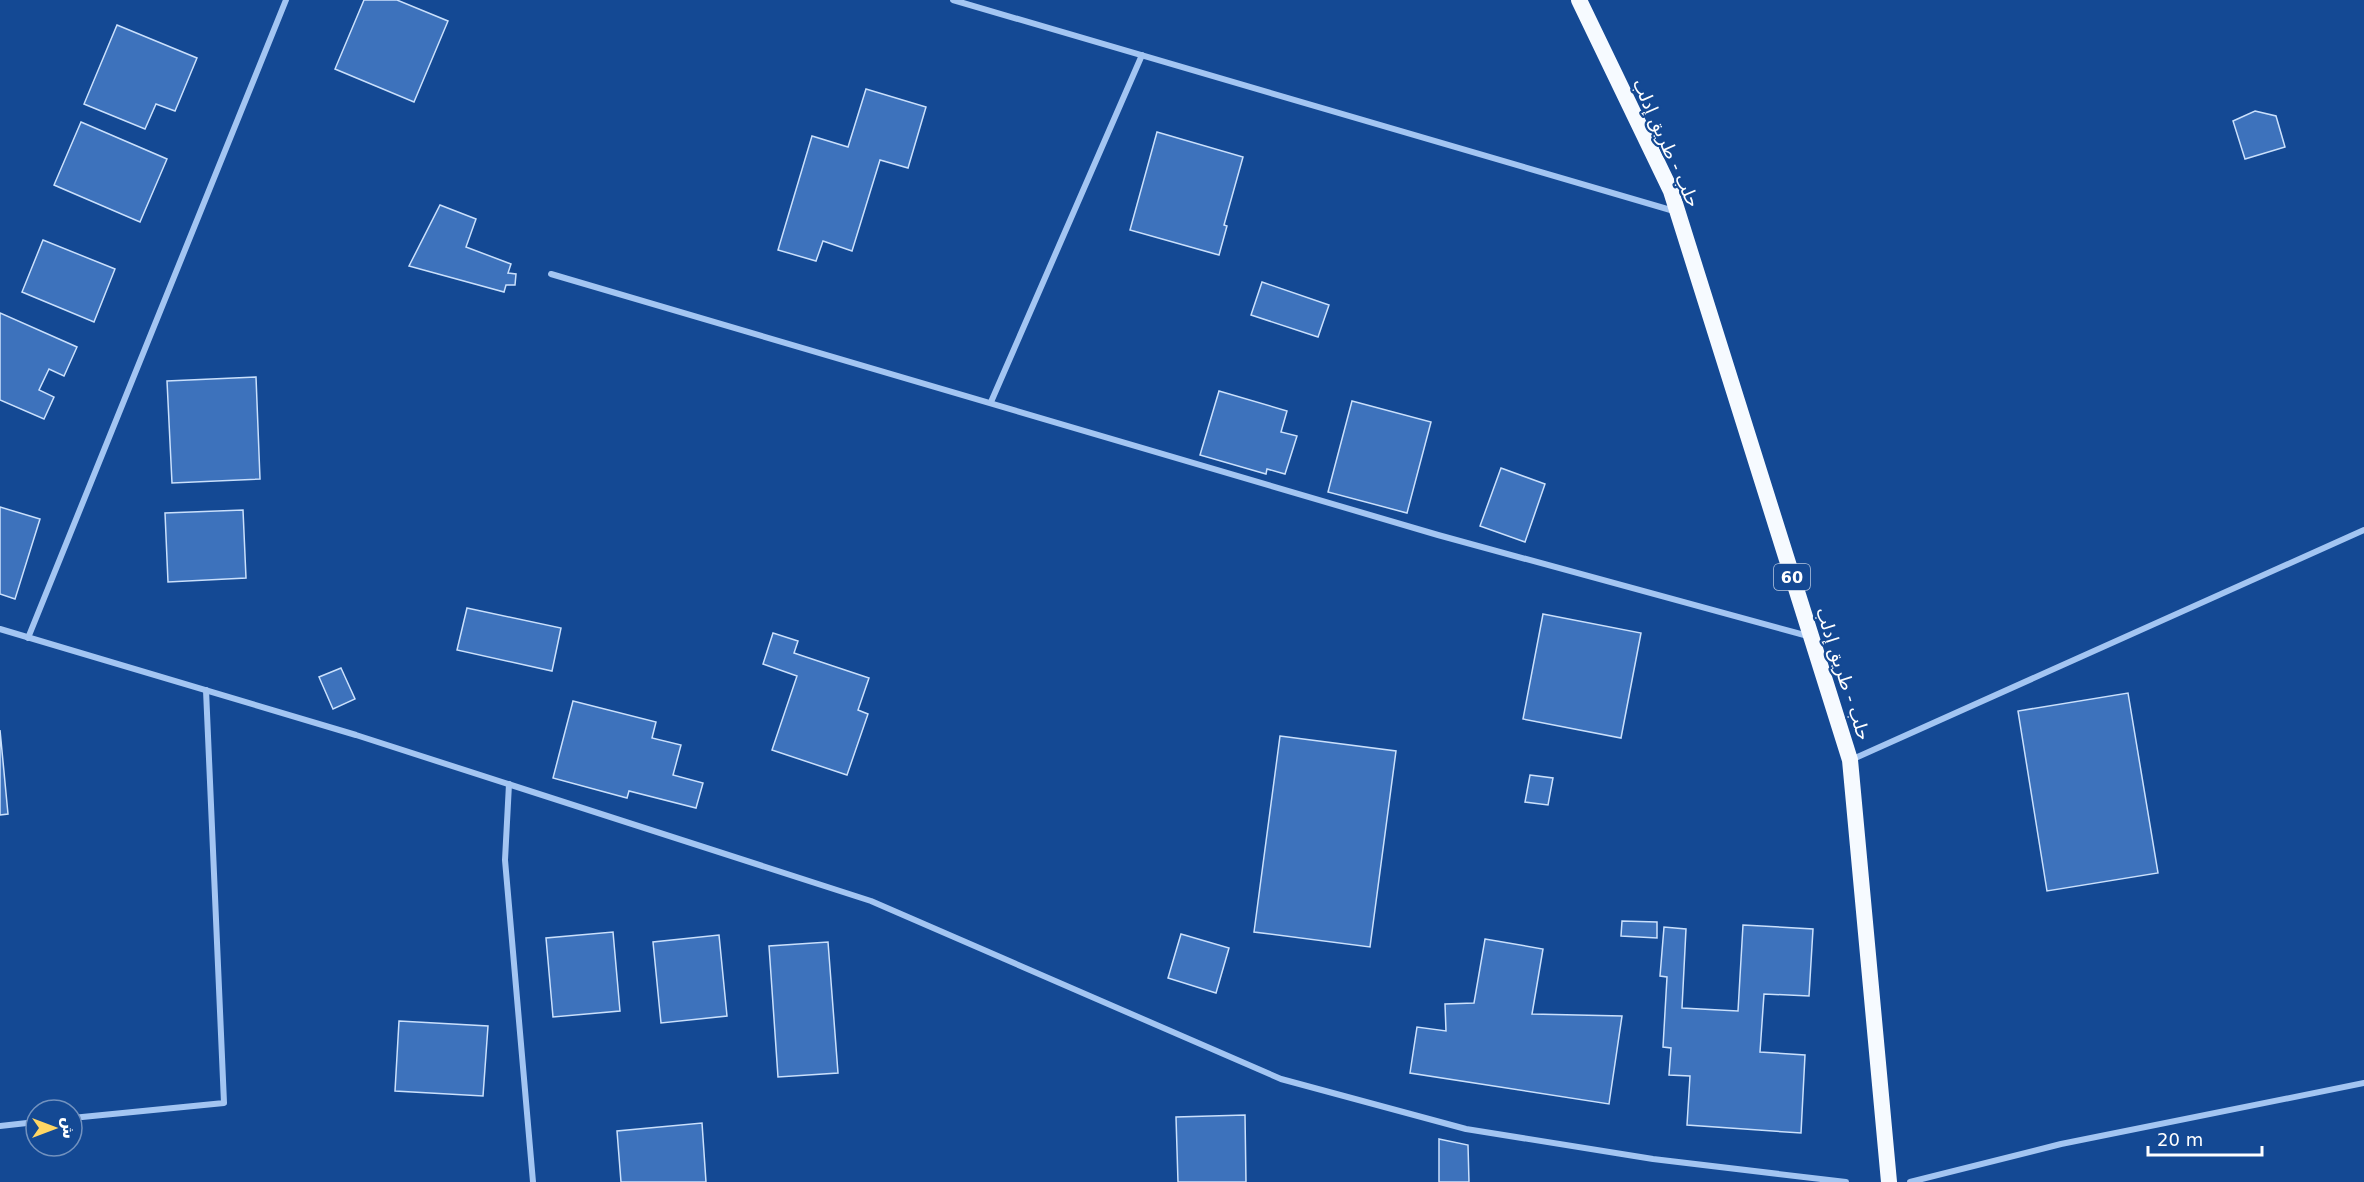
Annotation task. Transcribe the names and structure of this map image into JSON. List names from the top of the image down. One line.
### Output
{"streets":{"highway":["حلب - طريق إدلب","60"]},"scale_bar":"20 m","north":"right"}
